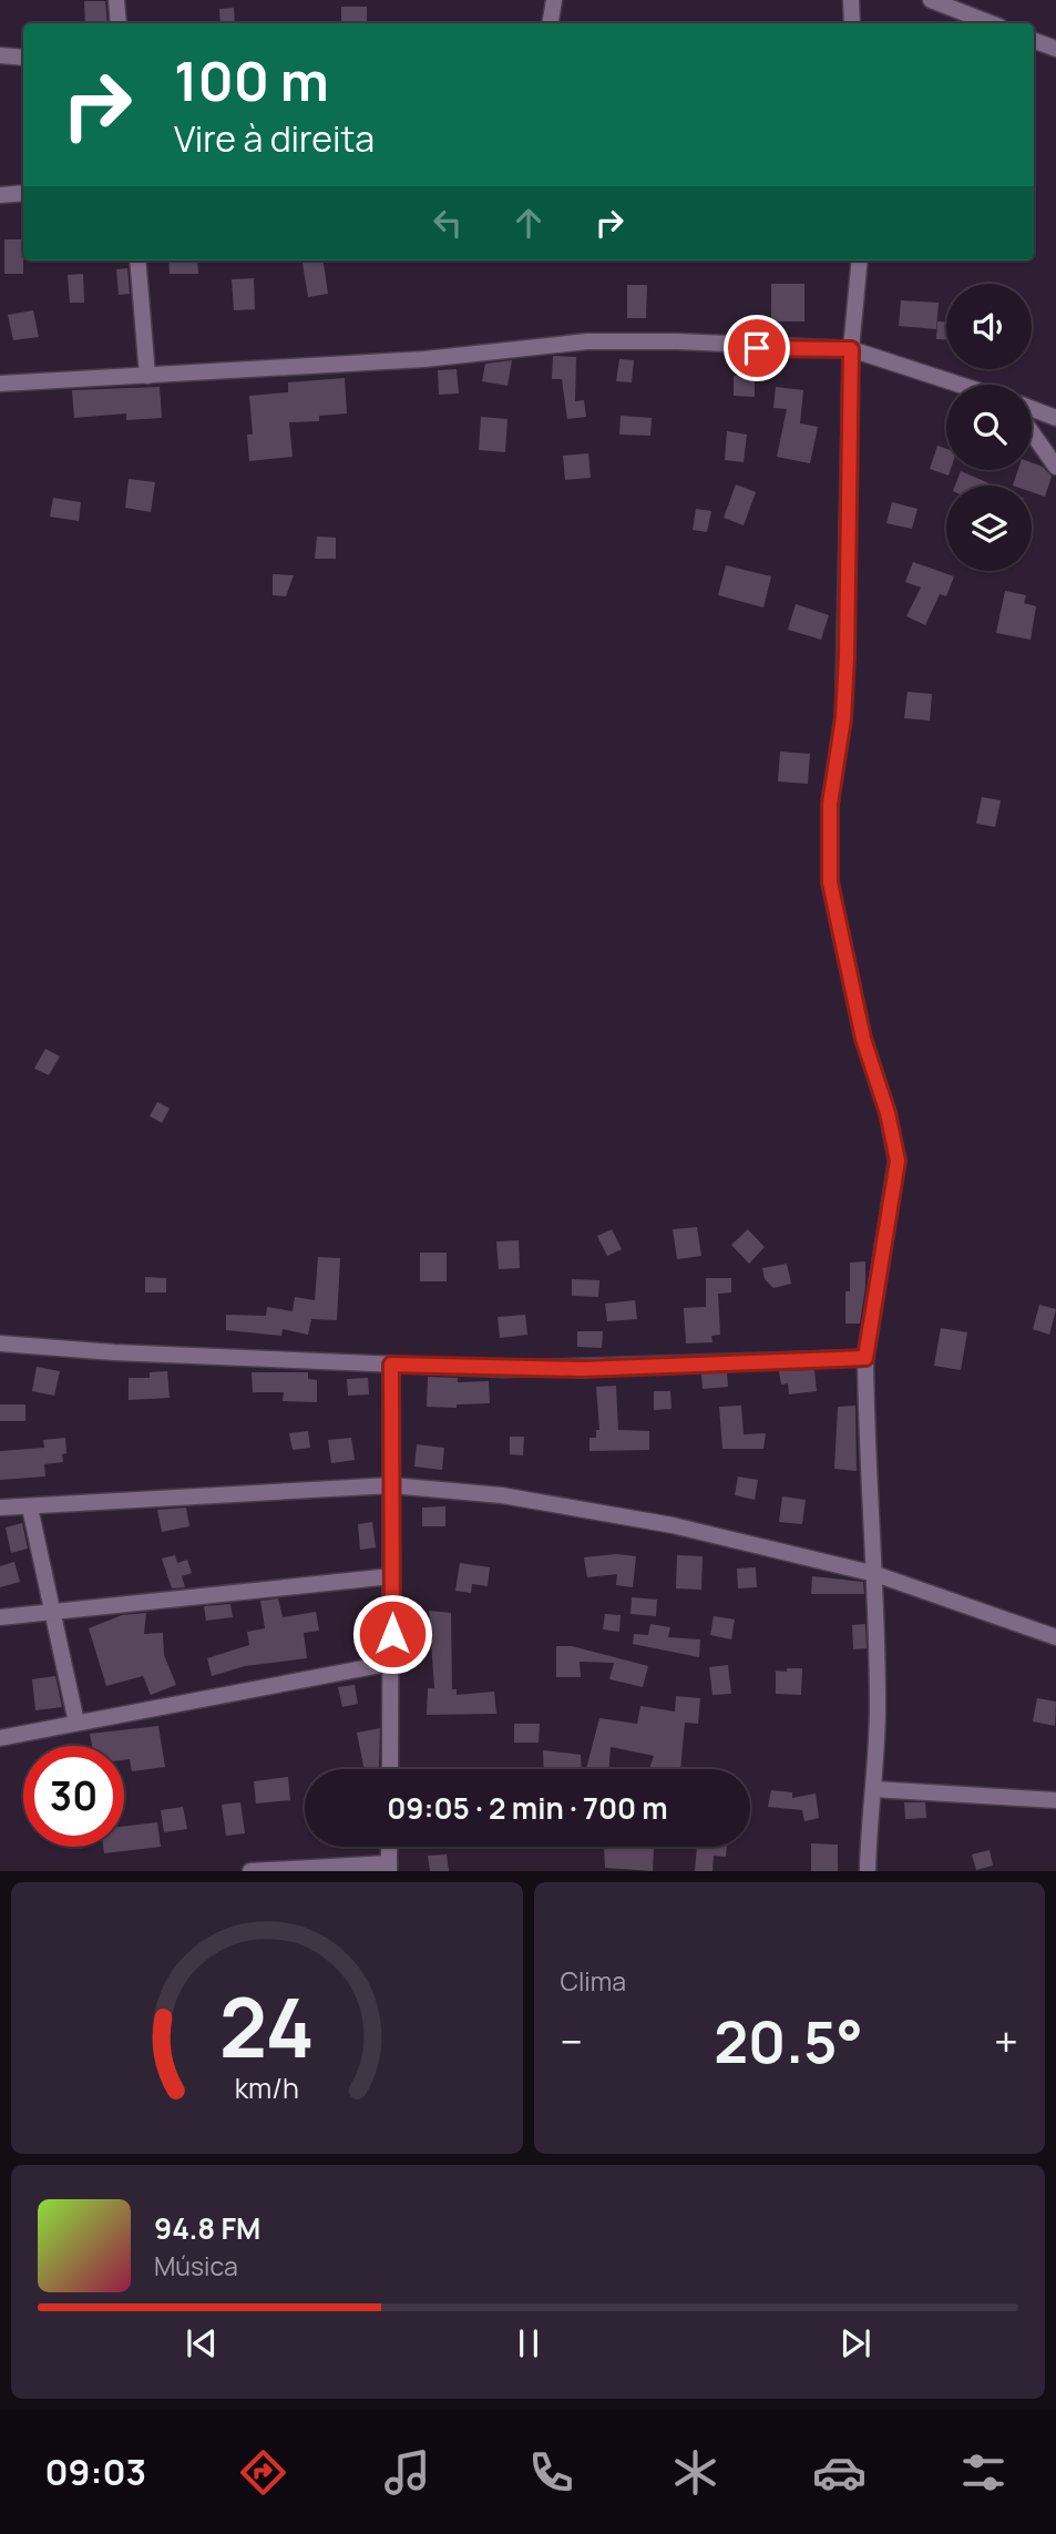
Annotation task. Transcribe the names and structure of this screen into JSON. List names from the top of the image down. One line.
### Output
{"page":{"turn":["100 m","Vire à direita"],"limit":"30","trip":"09:05 · 2 min · 700 m","tile":"Clima","heat":["−","20.5°","+"],"song":["94.8 FM","Música"],"tabs":"09:03","gauge":["24","km/h"]}}
